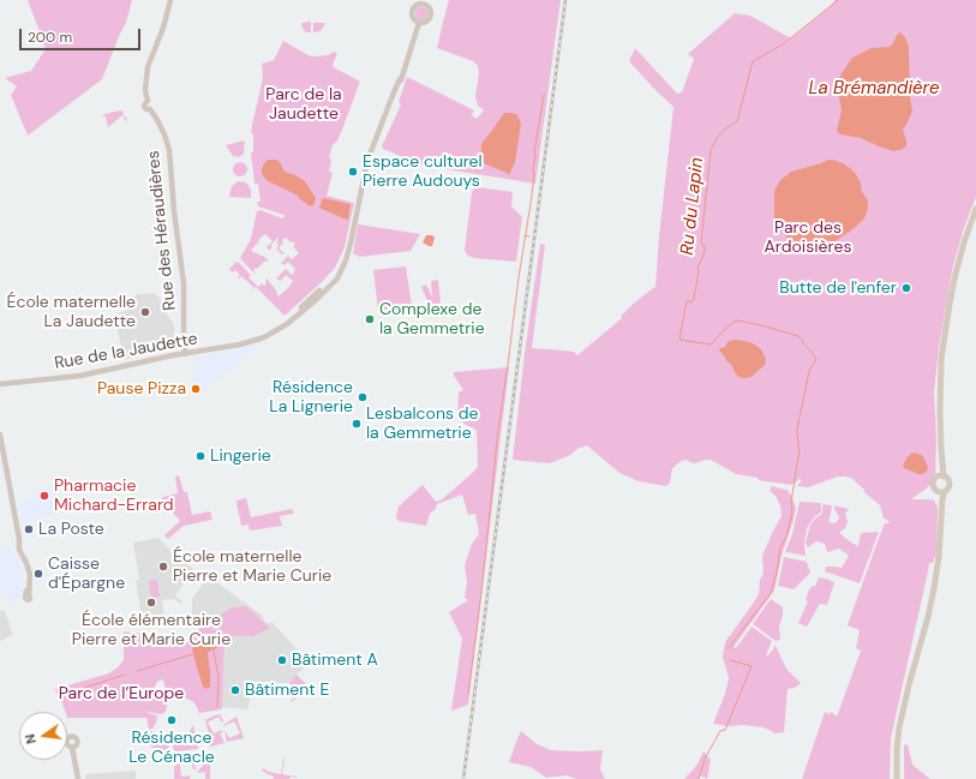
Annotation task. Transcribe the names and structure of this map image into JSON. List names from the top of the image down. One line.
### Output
{"streets":{"street":["Rue des Héraudières","Rue de la Jaudette"]},"crossings":[["Rue des Héraudières","Rue de la Jaudette"]],"water":["La Brémandière","Ru du Lapin"],"parks":["Parc de la Jaudette","Parc des Ardoisières","Parc de l’Europe"],"places":["Espace culturel Pierre Audouys","Butte de l'enfer","École maternelle La Jaudette","Complexe de la Gemmetrie","Pause Pizza","Résidence La Lignerie","Lesbalcons de la Gemmetrie","Lingerie","Pharmacie Michard-Errard","La Poste","École maternelle Pierre et Marie Curie","Caisse d'Épargne","École élémentaire Pierre et Marie Curie","Bâtiment A","Bâtiment E","Résidence Le Cénacle"],"scale_bar":"200 m","north":"left"}
